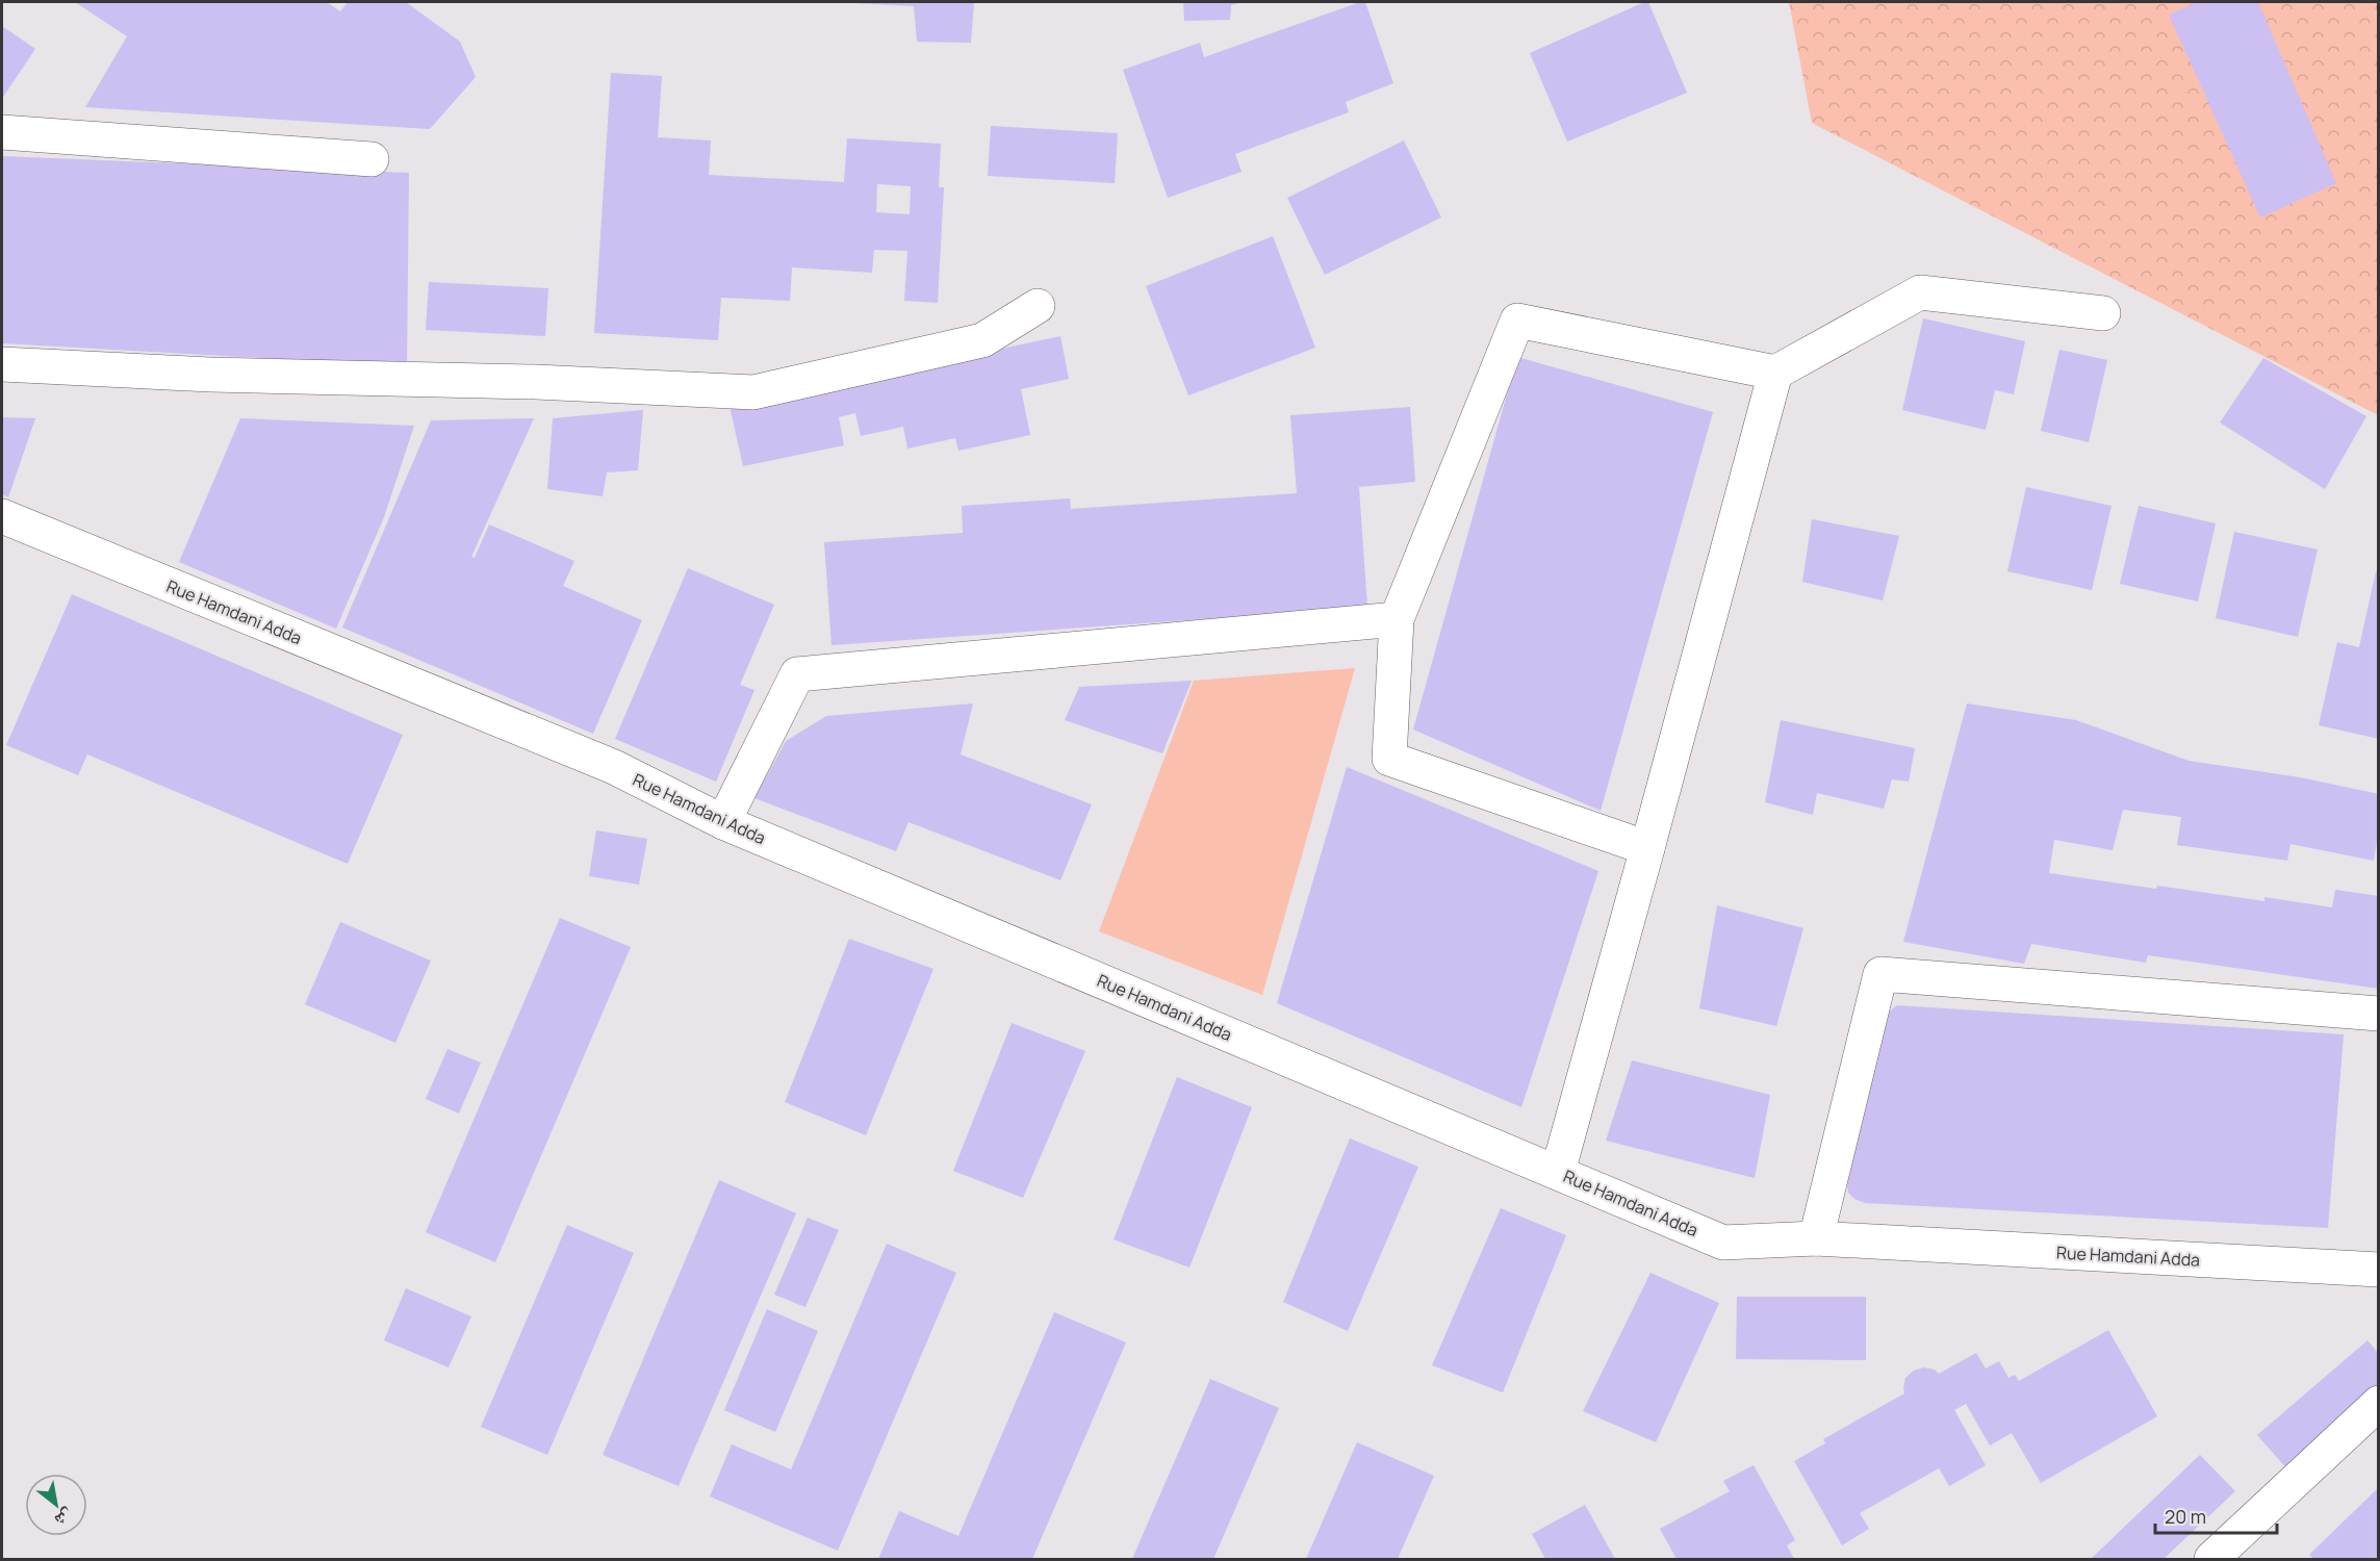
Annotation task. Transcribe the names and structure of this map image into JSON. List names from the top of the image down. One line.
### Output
{"streets":{"street":["Rue Hamdani Adda"]},"scale_bar":"20 m","north":"bottom right"}
